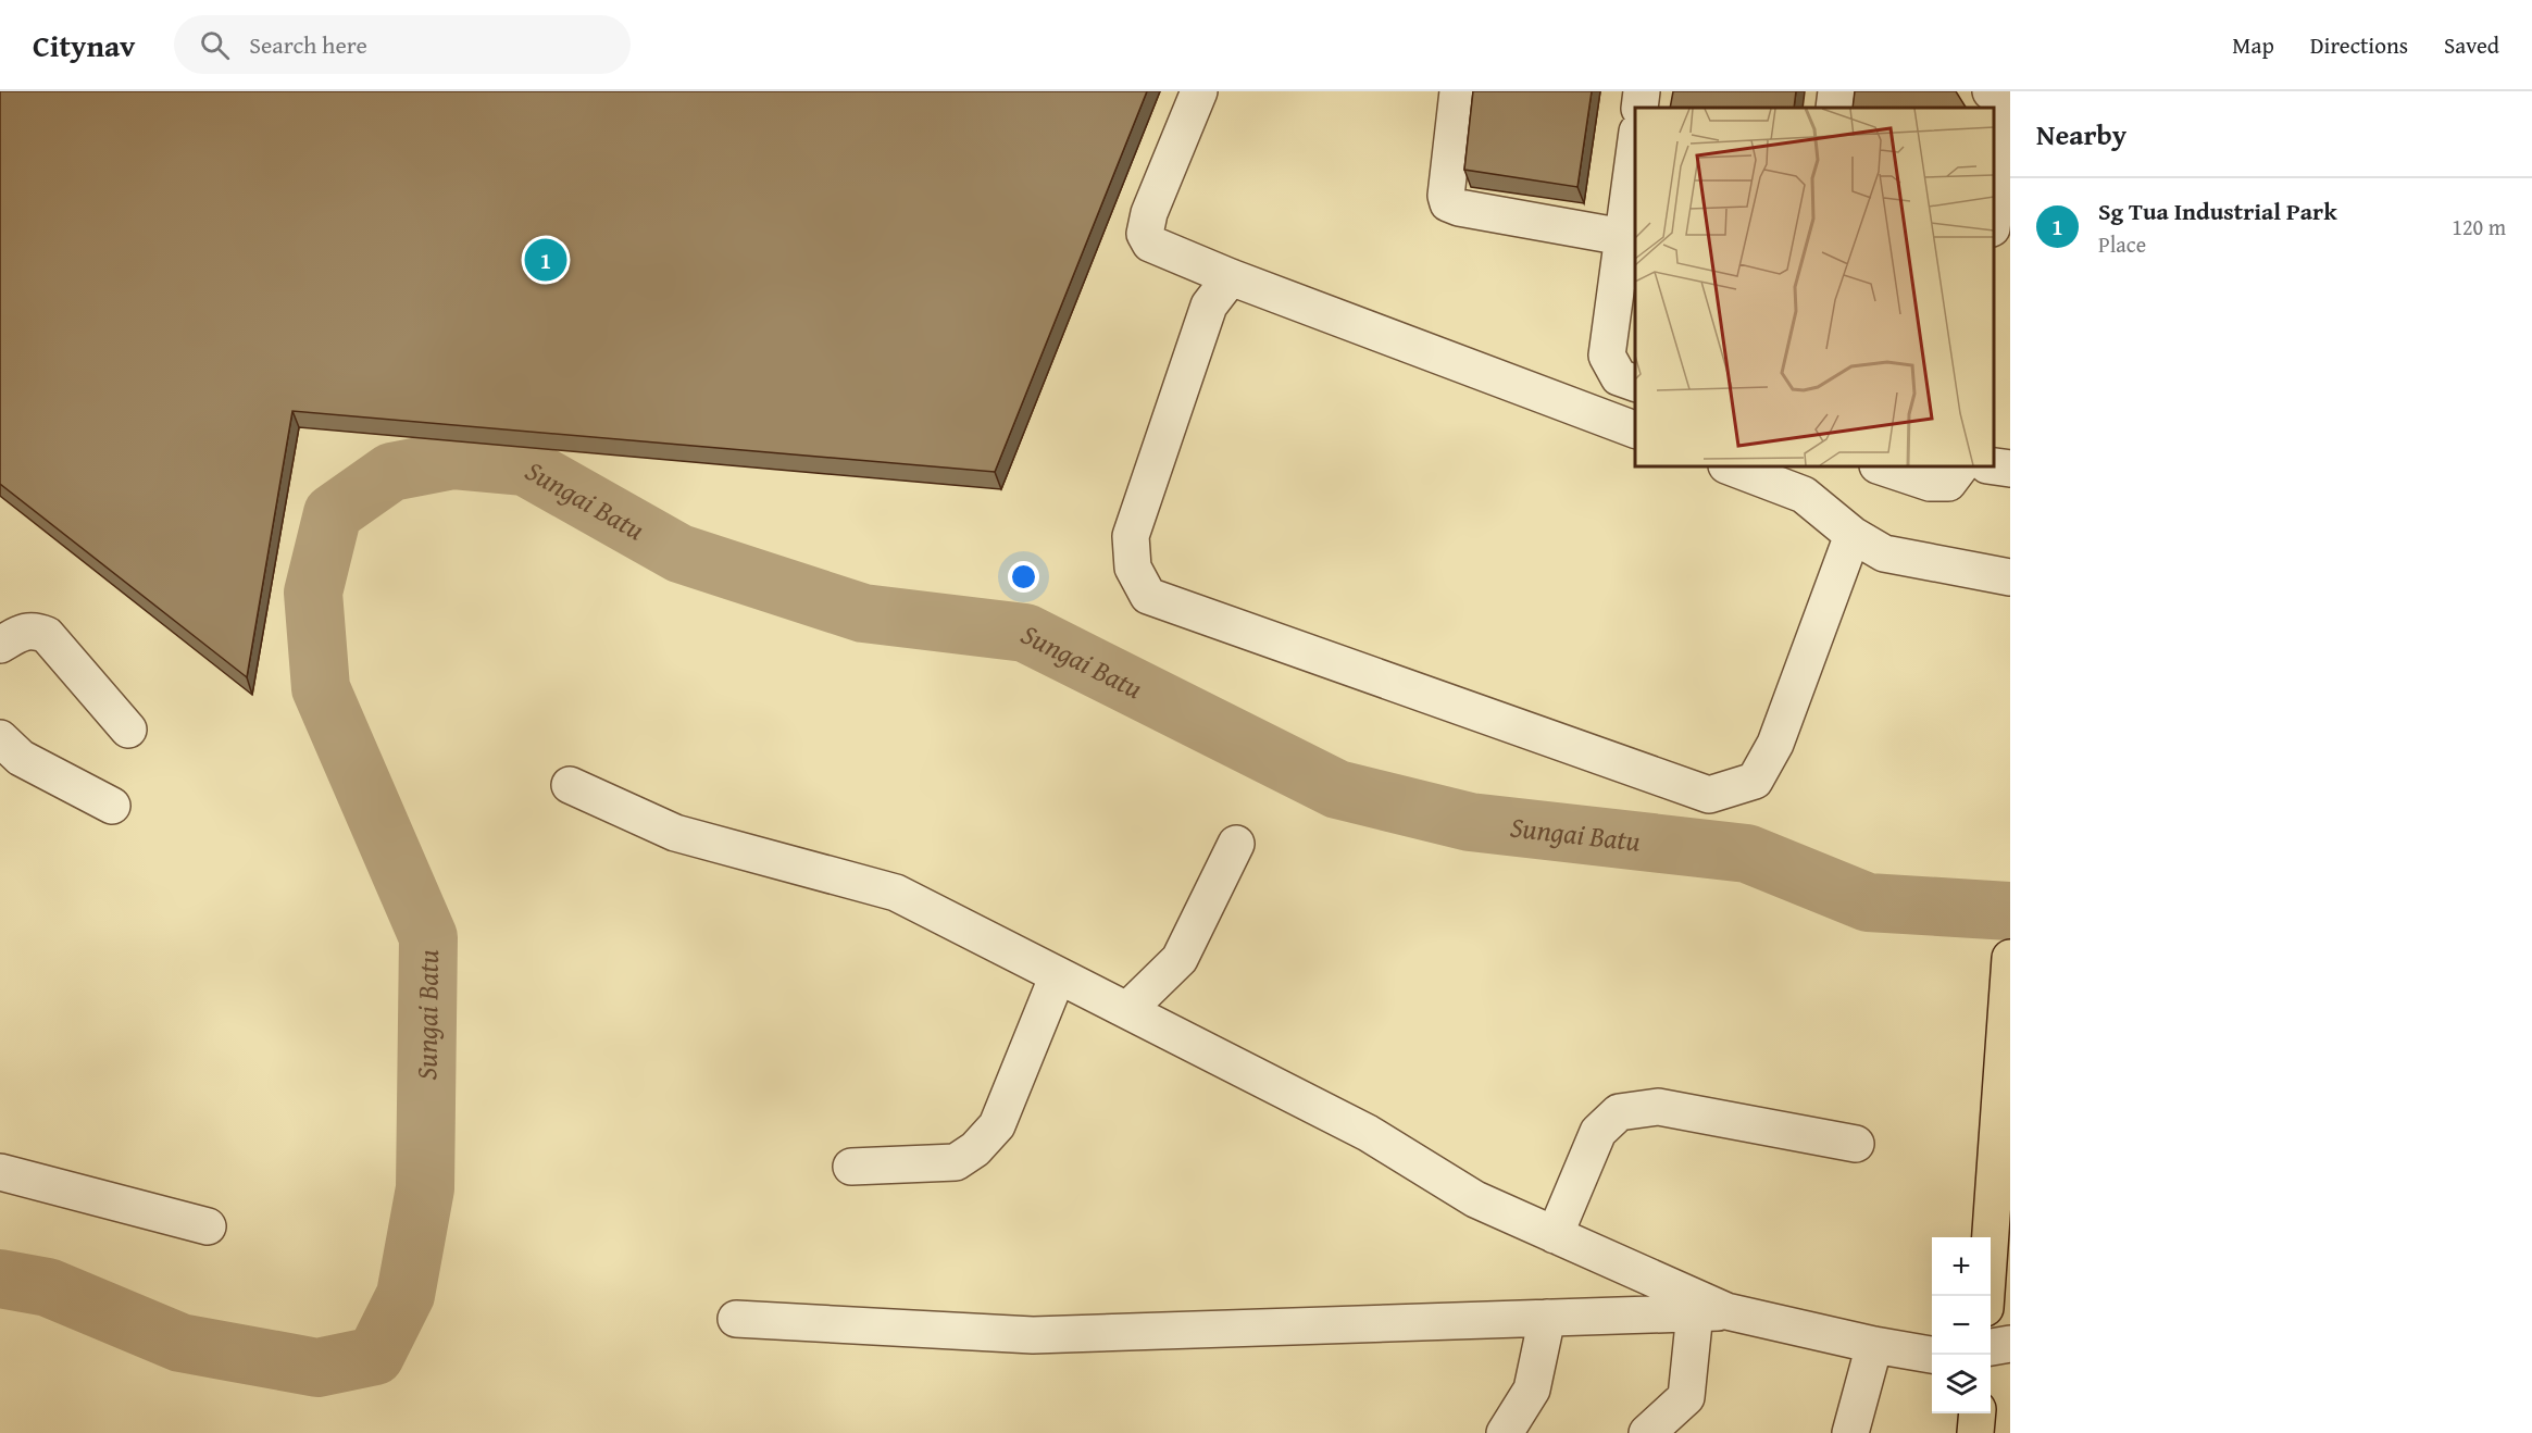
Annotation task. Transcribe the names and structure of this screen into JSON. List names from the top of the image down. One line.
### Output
{"water":["Sungai Batu"],"page":{"header":"Citynav","search":"Search here","nav":["Map","Directions","Saved"],"heading":"Nearby","list":[{"mark":"1","name":"Sg Tua Industrial Park","note":"Place","value":"120 m"}],"pins":"1","map_buttons":["+","−"]}}
